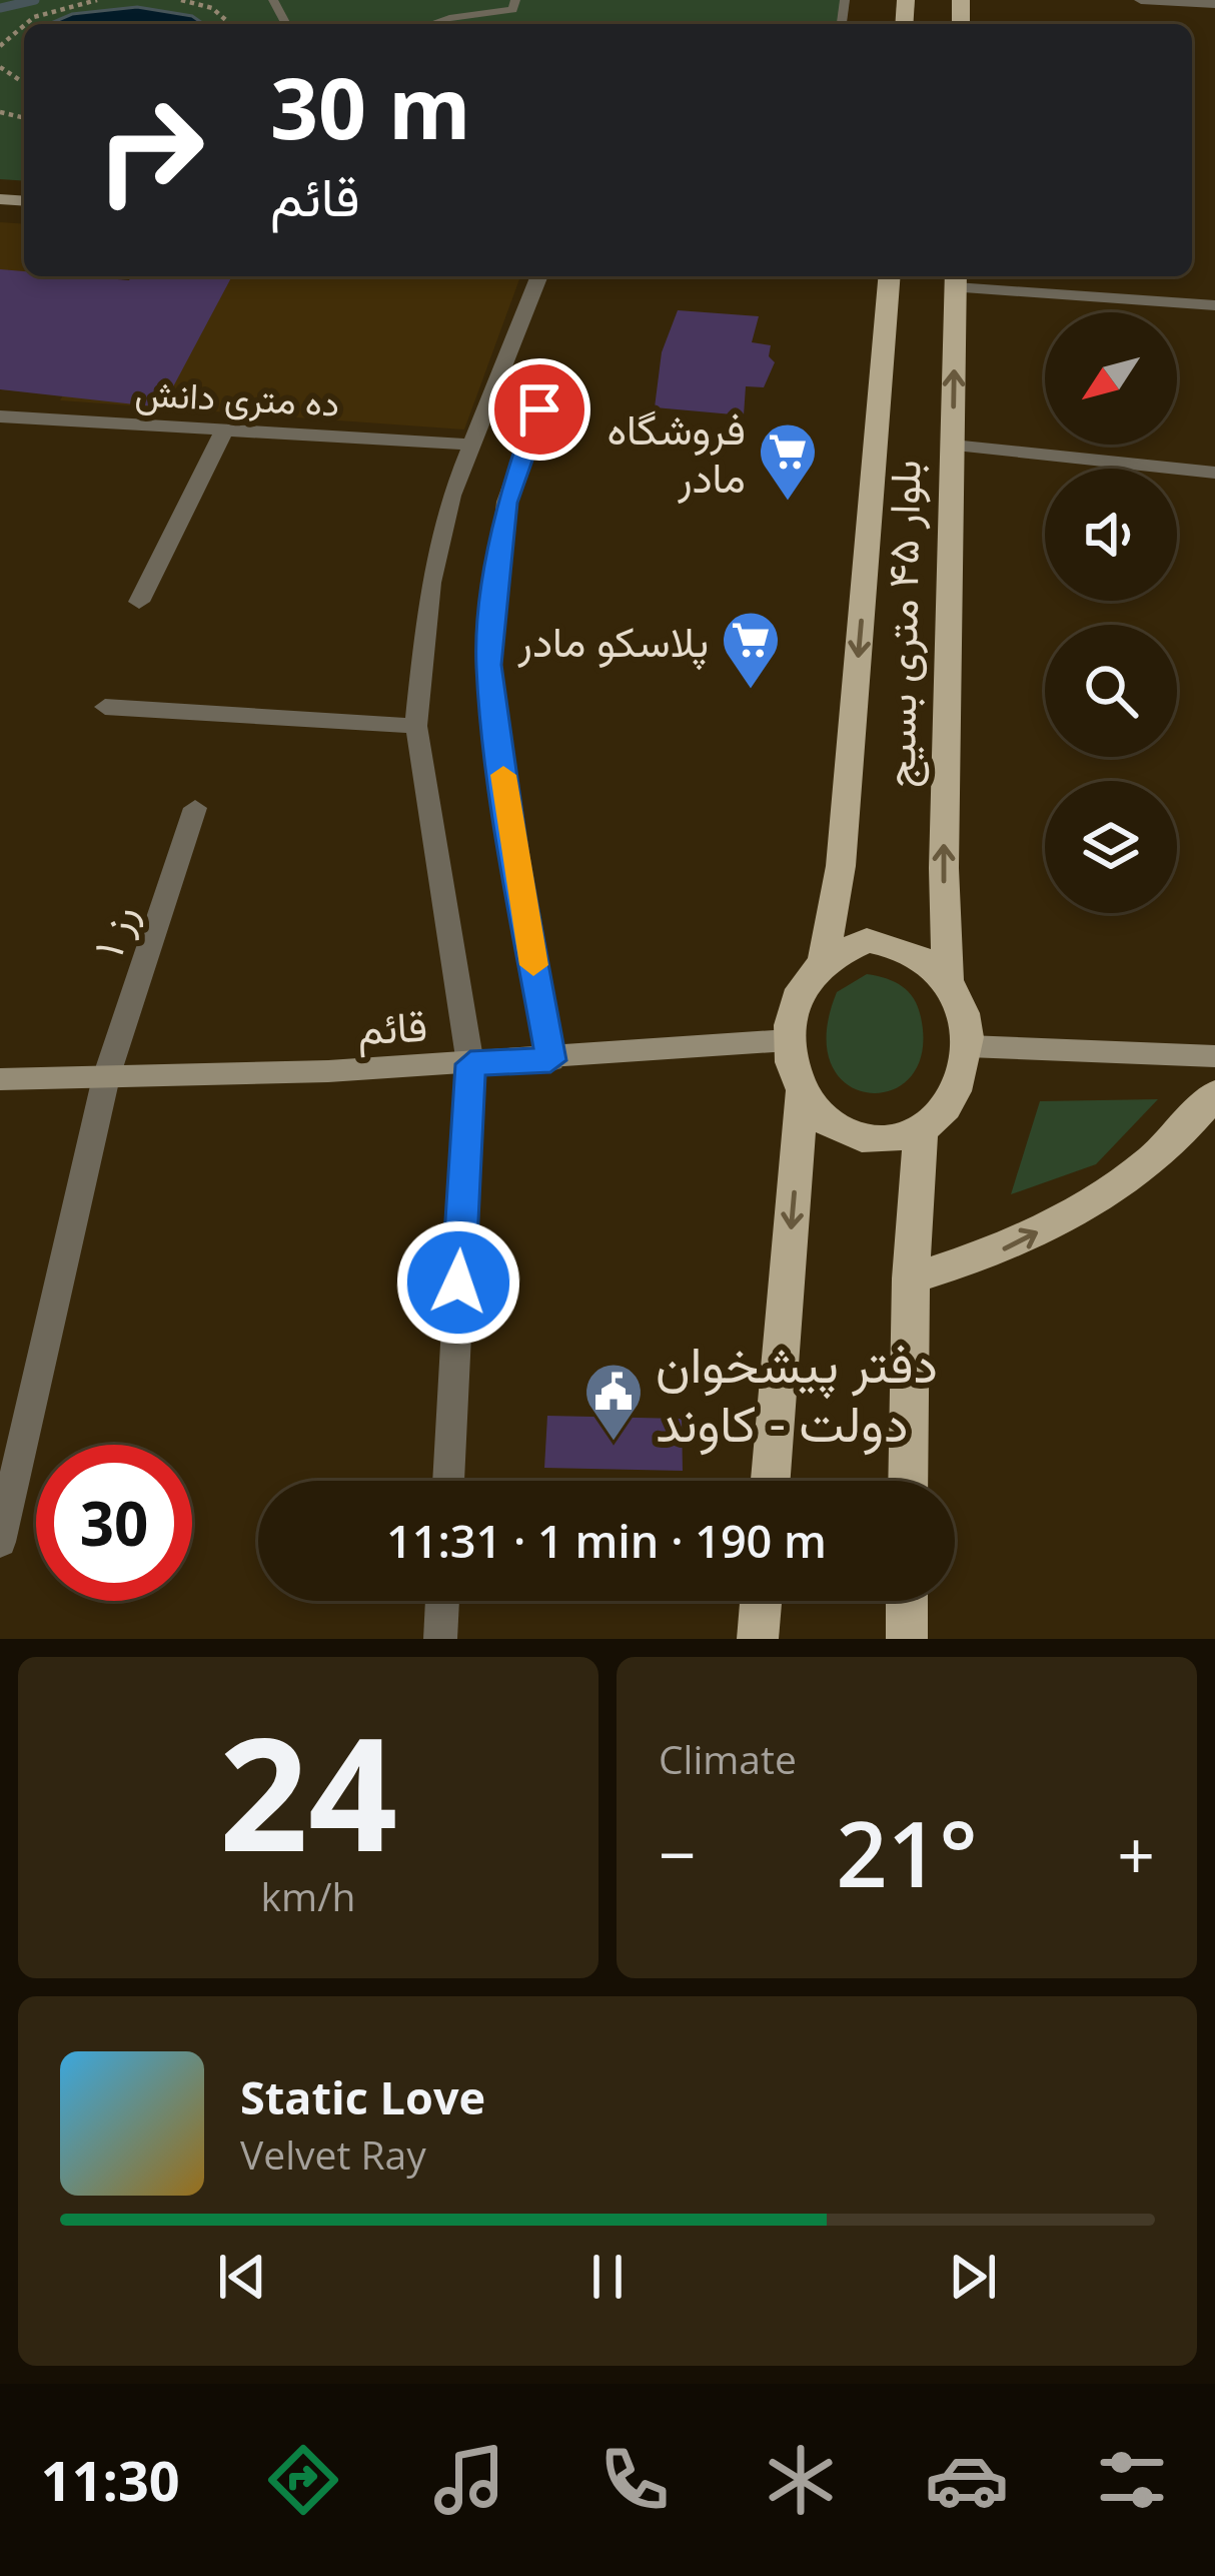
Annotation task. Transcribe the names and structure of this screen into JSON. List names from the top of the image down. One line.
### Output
{"streets":{"main road":["بلوار ۴۵ متری بسیج"],"street":["ده متری دانش","رز ۱","قائم"]},"crossings":[["بلوار ۴۵ متری بسیج","قائم"],["رز ۱","قائم"]],"places":{"supermarket":["فروشگاه مادر","پلاسکو مادر"],"public building":["دفتر پیشخوان دولت - کاوند"]},"north":"bottom left","page":{"turn":["30 m","قائم"],"limit":"30","trip":"11:31 · 1 min · 190 m","tile":[["24","km/h"],"Climate"],"heat":["−","21°","+"],"song":["Static Love","Velvet Ray"],"tabs":"11:30"}}
